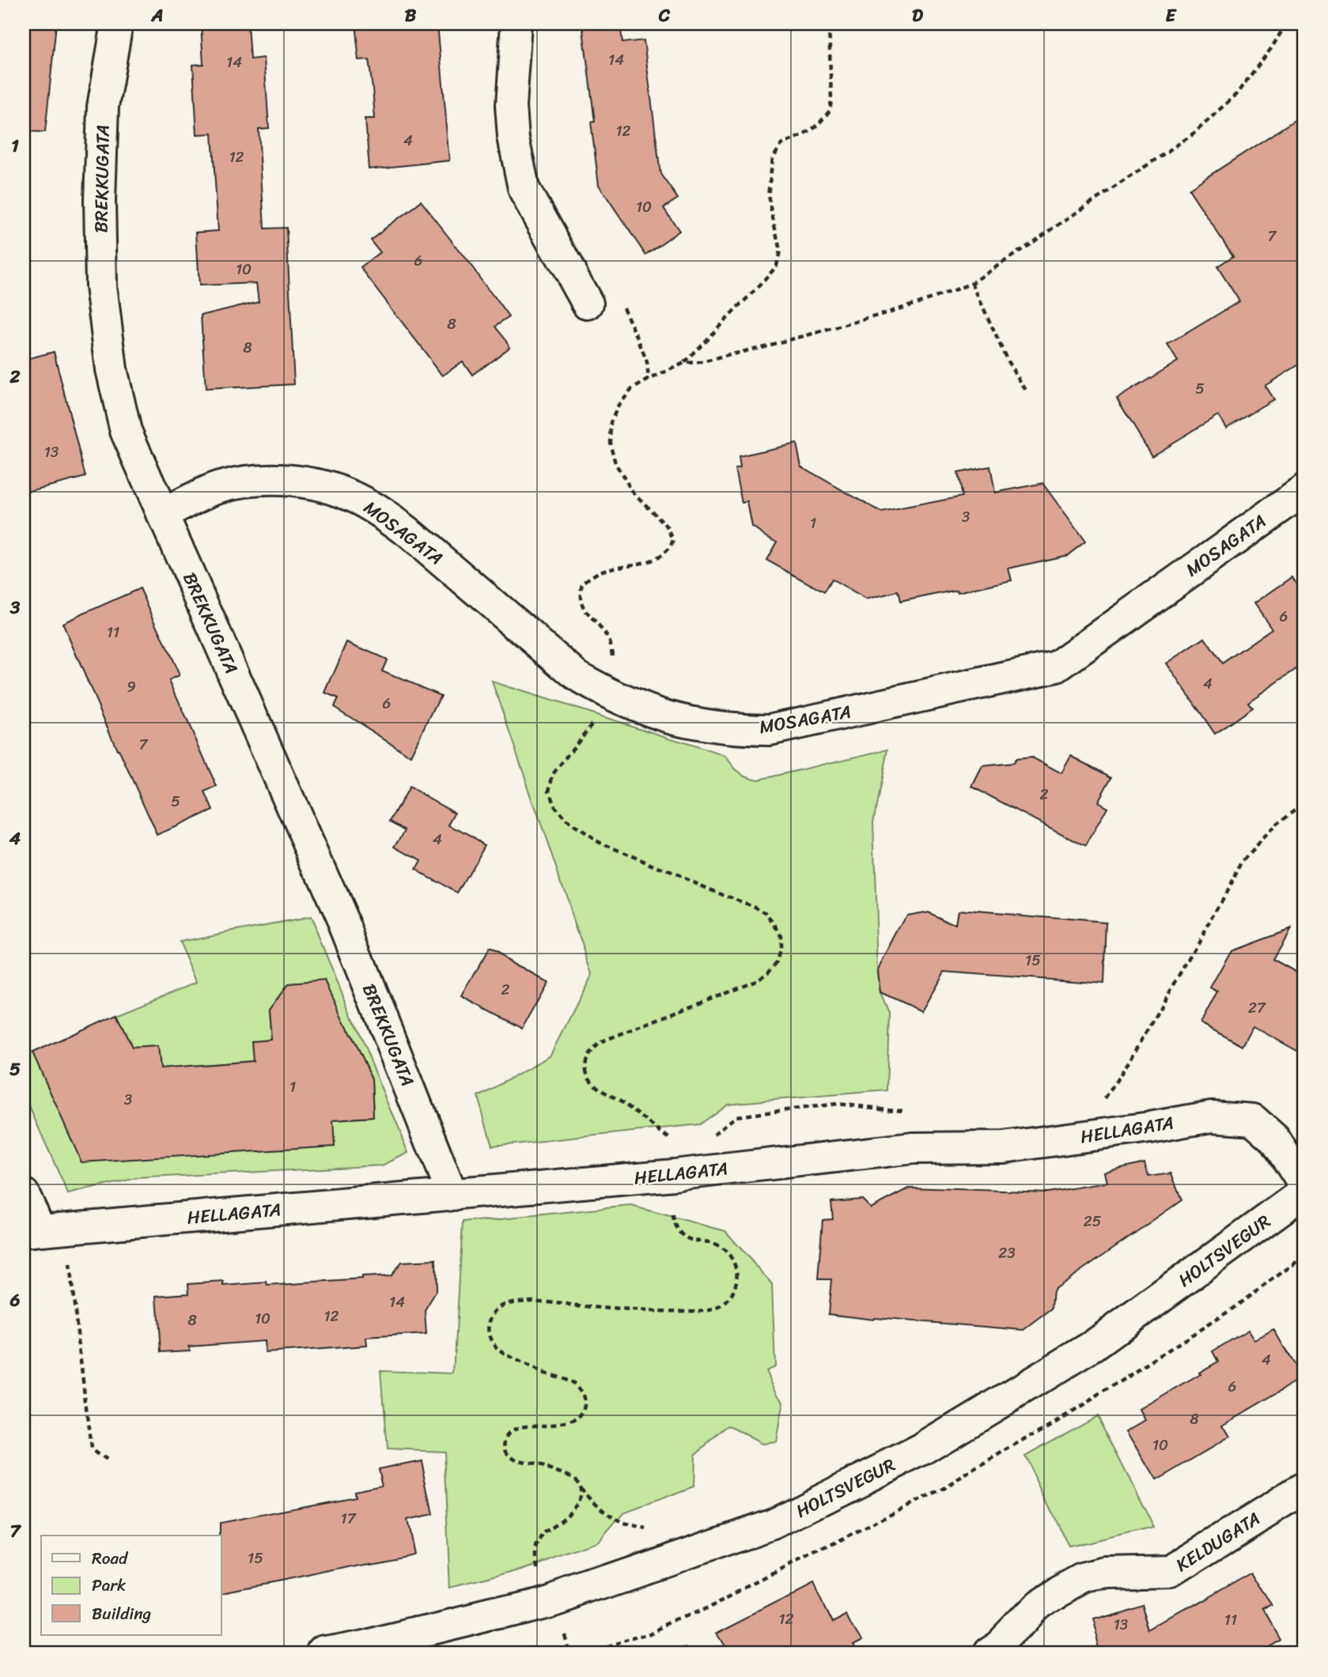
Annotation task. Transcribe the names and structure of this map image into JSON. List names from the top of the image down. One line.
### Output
{"streets":{"street":["BREKKUGATA","MOSAGATA","HELLAGATA","HOLTSVEGUR","KELDUGATA"]},"crossings":[["BREKKUGATA","MOSAGATA"],["BREKKUGATA","HELLAGATA"]],"house_numbers":["14","14","12","4","12","10","7","6","10","8","8","5","13","3","1","6","11","4","9","6","7","2","5","4","15","2","27","1","3","25","23","14","12","10","8","4","6","8","10","17","15","12","11","13"],"legend":["Road","Park","Building"],"grid":{"columns":["A","B","C","D","E"],"rows":["1","2","3","4","5","6","7"]}}
